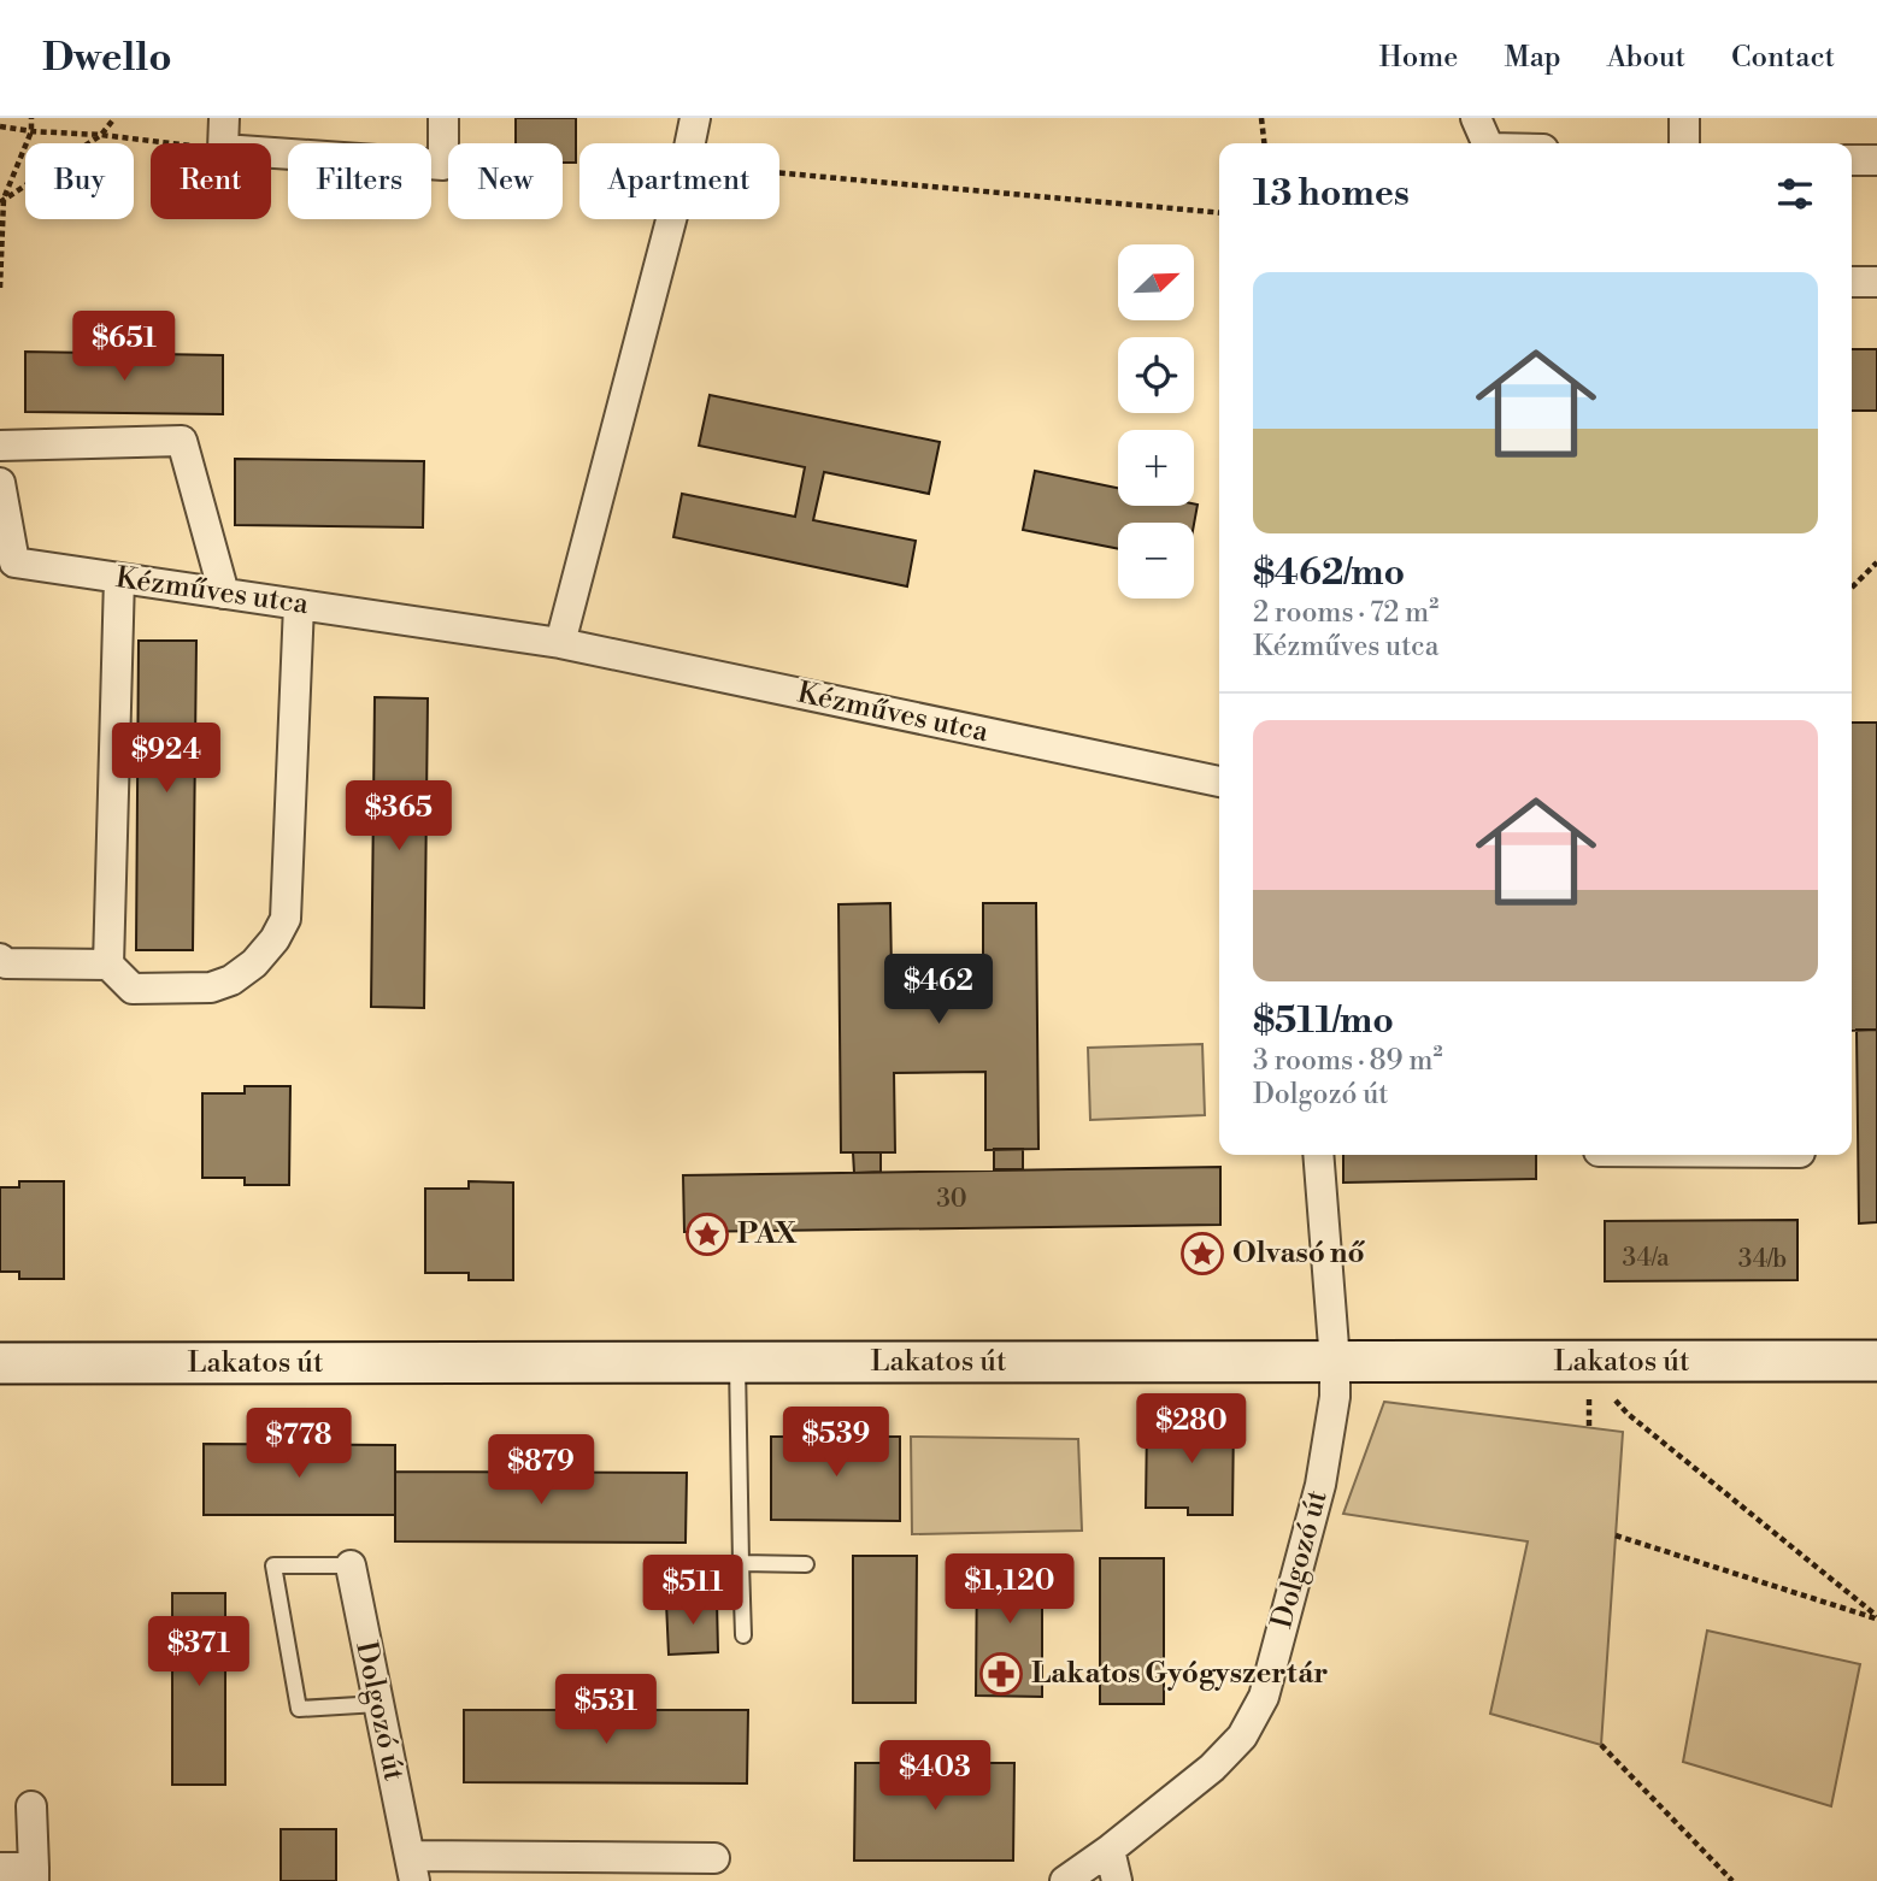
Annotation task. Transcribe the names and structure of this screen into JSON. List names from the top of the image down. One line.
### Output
{"streets":{"street":["Kézműves utca","Lakatos út","Dolgozó út"]},"crossings":[["Lakatos út","Dolgozó út"]],"places":{"place":["PAX","Olvasó nő"],"pharmacy":["Lakatos Gyógyszertár"]},"house_numbers":["30","34/a","34/b"],"north":"top right","page":{"header":"Dwello","nav":["Home","Map","About","Contact"],"chip":["Buy","Rent","Filters","New","Apartment"],"heading":"13 homes","map_buttons":["+","−"],"list":[{"name":"$462/mo","note":"2 rooms · 72 m² · Kézműves utca"},{"name":"$511/mo","note":"3 rooms · 89 m² · Dolgozó út"}],"price":["$651","$924","$365","$462","$280","$539","$778","$879","$1,120","$511","$371","$531","$403"]}}
